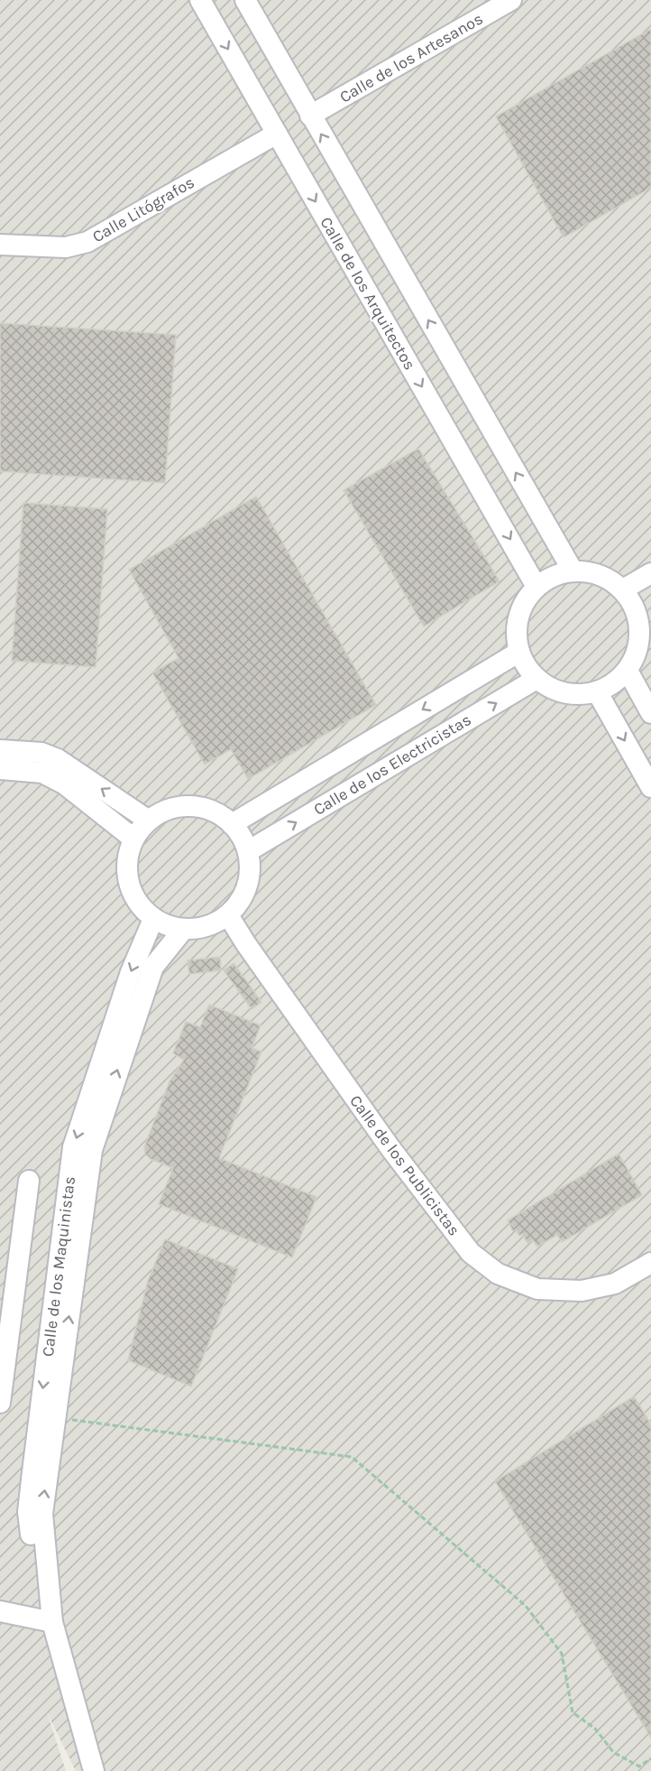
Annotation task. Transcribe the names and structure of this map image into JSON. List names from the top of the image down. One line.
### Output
{"streets":{"street":["Calle de los Artesanos","Calle Litógrafos","Calle de los Arquitectos","Calle de los Electricistas","Calle de los Publicistas","Calle de los Maquinistas"]},"crossings":[["Calle Litógrafos","Calle de los Arquitectos"],["Calle de los Arquitectos","Calle de los Electricistas"],["Calle de los Electricistas","Calle de los Publicistas"],["Calle de los Electricistas","Calle de los Maquinistas"],["Calle de los Publicistas","Calle de los Maquinistas"]]}
